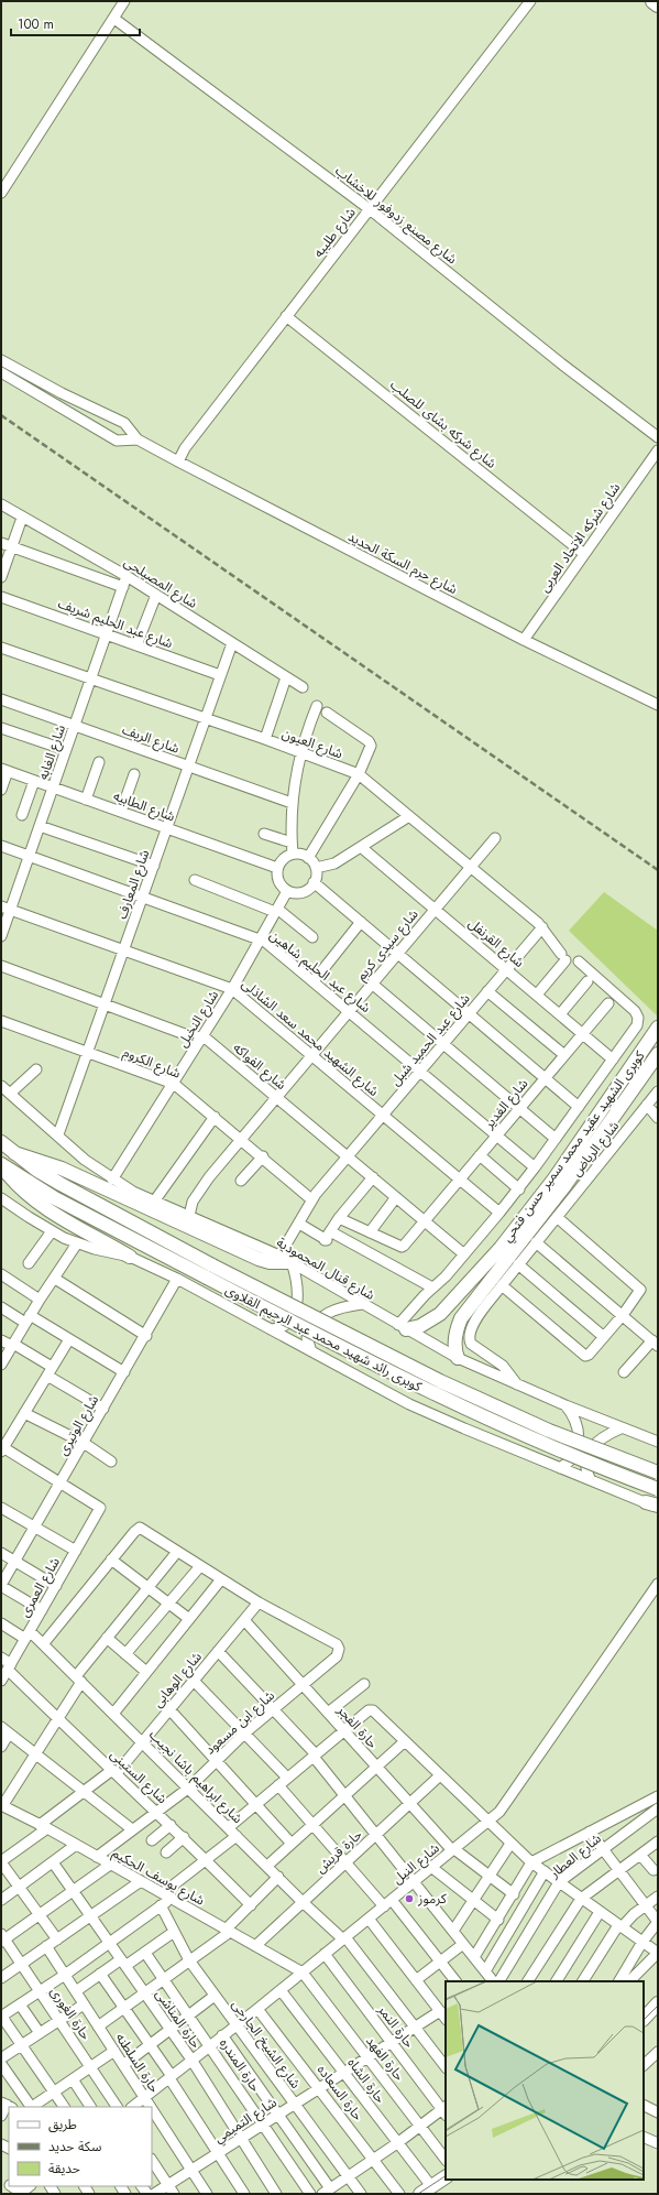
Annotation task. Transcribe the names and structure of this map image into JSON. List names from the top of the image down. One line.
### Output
{"streets":{"main road":["كوبرى الشهيد عقيد محمد سمير حسن فتحي","كوبرى رائد شهيد محمد عبد الرحيم القلاوى"],"street":["شارع مصنع زدوفور للاخشاب","شارع طليبه","شارع شركه بشاى للصلب","شارع شركه الاتحاد العربى","شارع حرم السكة الحديد","شارع المصيلحى","شارع عبد الحليم شريف","شارع الريف","شارع العيون","شارع الغابه","شارع الطابيه","شارع المعارف","شارع القرنفل","شارع سيدى كريم","شارع عبد الحليم شاهين","شارع النخيل","شارع الشهيد محمد سعد الشاذلى","شارع عبد الحميد شبل","شارع الكروم","شارع الفواكه","شارع الغدير","شارع الرياض","شارع قنال المحمودية","شارع الوتيرى","شارع العمرى","شارع الوهابى","شارع ابن مسعود","حارة الفجر","شارع الستينى","شارع ابراهيم باشا نجيب","حارة قريش","شارع العطار","شارع النيل","شارع يوسف الحكيم","حارة الغورى","حارة المناشى","حارة النمر","شارع الشيخ الجارحى","حارة الفهد","حارة السلطنه","حارة المندره","حارة الشاه","حارة السعاده","شارع التميمي"]},"crossings":[["شارع مصنع زدوفور للاخشاب","شارع طليبه"],["شارع طليبه","شارع شركه بشاى للصلب"],["شارع طليبه","شارع حرم السكة الحديد"],["شارع شركه بشاى للصلب","شارع شركه الاتحاد العربى"],["شارع شركه الاتحاد العربى","شارع حرم السكة الحديد"],["شارع المصيلحى","شارع الغابه"],["شارع المصيلحى","شارع المعارف"],["شارع عبد الحليم شريف","شارع الغابه"],["شارع عبد الحليم شريف","شارع المعارف"],["شارع الريف","شارع الغابه"],["شارع الريف","شارع المعارف"],["شارع العيون","شارع الغابه"],["شارع العيون","شارع المعارف"],["شارع العيون","شارع القرنفل"],["شارع العيون","شارع سيدى كريم"],["شارع العيون","شارع عبد الحميد شبل"],["شارع الغابه","شارع الطابيه"],["شارع الغابه","شارع عبد الحليم شاهين"],["شارع الغابه","شارع الشهيد محمد سعد الشاذلى"],["شارع الطابيه","شارع المعارف"],["شارع الطابيه","شارع النخيل"],["شارع المعارف","شارع عبد الحليم شاهين"],["شارع المعارف","شارع الشهيد محمد سعد الشاذلى"],["شارع المعارف","شارع الكروم"],["شارع المعارف","شارع قنال المحمودية"],["شارع القرنفل","شارع سيدى كريم"],["شارع القرنفل","شارع عبد الحميد شبل"],["شارع القرنفل","شارع الغدير"],["شارع سيدى كريم","شارع عبد الحليم شاهين"],["شارع سيدى كريم","شارع الشهيد محمد سعد الشاذلى"],["شارع سيدى كريم","شارع الكروم"],["شارع سيدى كريم","شارع الفواكه"],["شارع سيدى كريم","شارع قنال المحمودية"],["شارع عبد الحليم شاهين","شارع النخيل"],["شارع عبد الحليم شاهين","شارع عبد الحميد شبل"],["شارع عبد الحليم شاهين","شارع الغدير"],["شارع النخيل","شارع الشهيد محمد سعد الشاذلى"],["شارع النخيل","شارع الكروم"],["شارع النخيل","شارع الفواكه"],["شارع النخيل","شارع قنال المحمودية"],["شارع الشهيد محمد سعد الشاذلى","شارع عبد الحميد شبل"],["شارع الشهيد محمد سعد الشاذلى","شارع الغدير"],["شارع عبد الحميد شبل","شارع الكروم"],["شارع عبد الحميد شبل","شارع الفواكه"],["شارع عبد الحميد شبل","شارع قنال المحمودية"],["شارع الفواكه","شارع الغدير"],["كوبرى الشهيد عقيد محمد سمير حسن فتحي","شارع الرياض"],["كوبرى الشهيد عقيد محمد سمير حسن فتحي","شارع قنال المحمودية"],["شارع الرياض","شارع قنال المحمودية"],["شارع الوتيرى","شارع العمرى"],["شارع العمرى","شارع الستينى"],["شارع العمرى","شارع ابراهيم باشا نجيب"],["شارع الوهابى","شارع ابن مسعود"],["شارع الوهابى","حارة الفجر"],["شارع الوهابى","شارع الستينى"],["شارع الوهابى","شارع ابراهيم باشا نجيب"],["شارع الوهابى","شارع يوسف الحكيم"],["شارع ابن مسعود","حارة الفجر"],["شارع ابن مسعود","شارع الستينى"],["شارع ابن مسعود","شارع ابراهيم باشا نجيب"],["شارع ابن مسعود","شارع يوسف الحكيم"],["حارة الفجر","حارة قريش"],["حارة الفجر","شارع النيل"],["شارع ابراهيم باشا نجيب","حارة قريش"],["شارع ابراهيم باشا نجيب","شارع النيل"],["شارع ابراهيم باشا نجيب","شارع التميمي"],["حارة قريش","شارع يوسف الحكيم"],["شارع النيل","شارع يوسف الحكيم"],["شارع النيل","حارة المناشى"],["شارع النيل","حارة النمر"],["شارع النيل","شارع الشيخ الجارحى"],["شارع النيل","حارة الفهد"],["شارع النيل","حارة السلطنه"],["شارع النيل","حارة المندره"],["شارع النيل","حارة الشاه"],["شارع النيل","حارة السعاده"],["شارع يوسف الحكيم","حارة الفهد"],["حارة المناشى","شارع التميمي"],["حارة النمر","شارع التميمي"],["شارع الشيخ الجارحى","شارع التميمي"],["حارة الفهد","شارع التميمي"],["حارة السلطنه","شارع التميمي"],["حارة المندره","شارع التميمي"],["حارة الشاه","شارع التميمي"],["حارة السعاده","شارع التميمي"]],"places":["كرموز"],"legend":["طريق","سكة حديد","حديقة"],"scale_bar":"100 m"}
